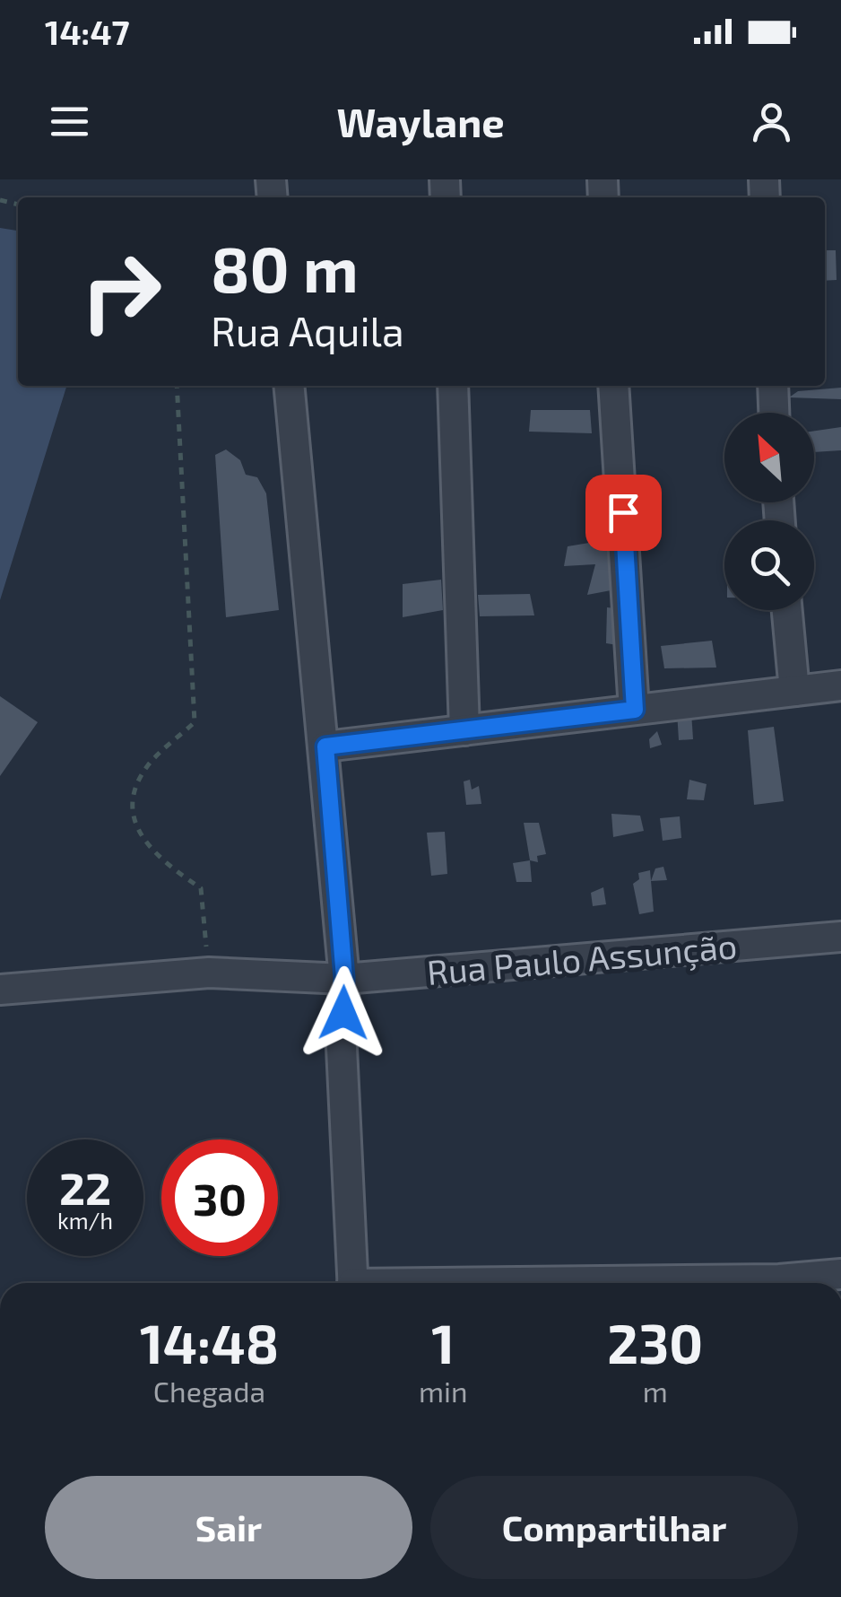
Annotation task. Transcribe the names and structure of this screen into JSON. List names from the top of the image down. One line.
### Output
{"streets":{"street":["Rua Paulo Assunção"]},"north":"top left","page":{"status":"14:47","header":"Waylane","turn":["80 m","Rua Aquila"],"speed":"22 km/h","limit":"30","eta":["14:48","Chegada","1","min","230","m"],"buttons":["Sair","Compartilhar"]}}
